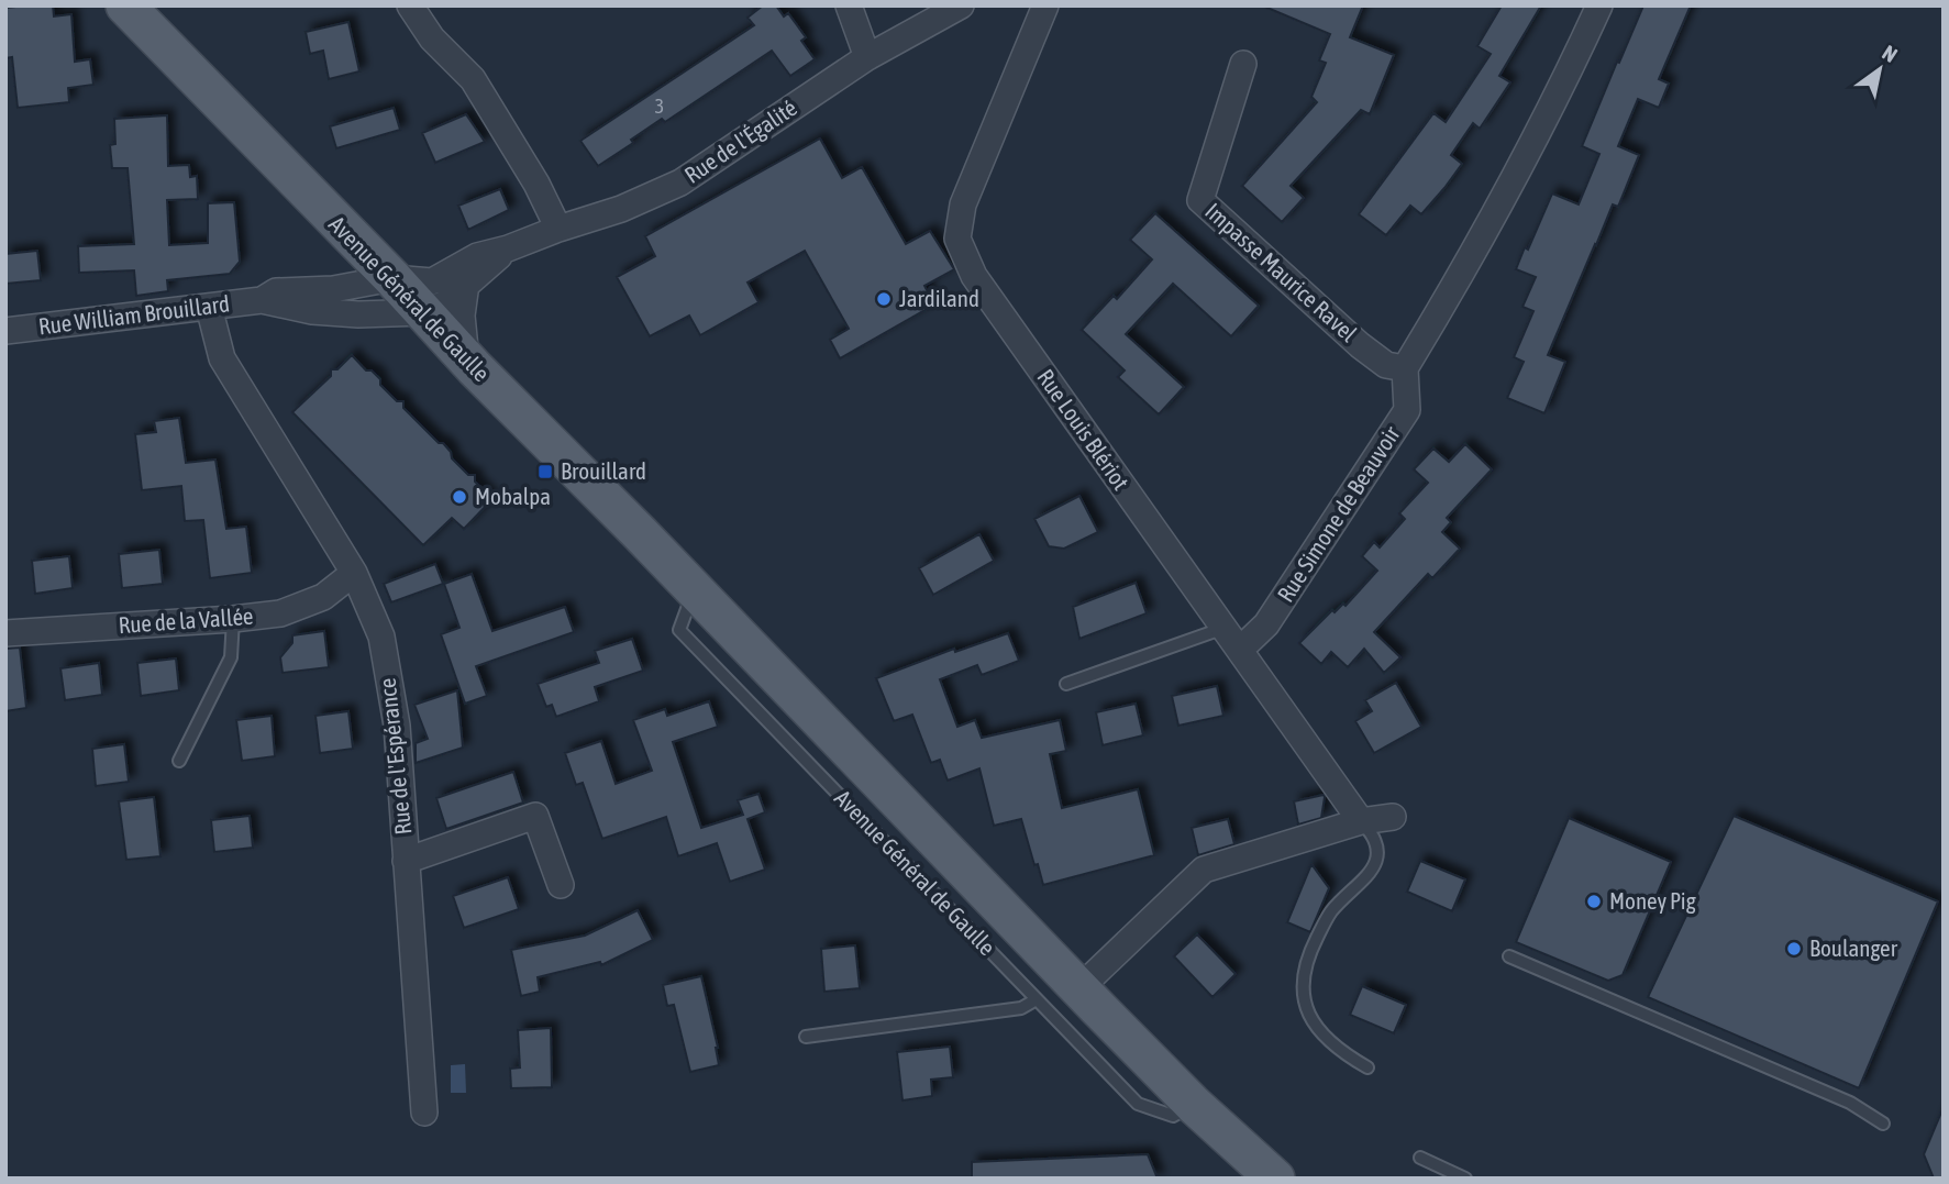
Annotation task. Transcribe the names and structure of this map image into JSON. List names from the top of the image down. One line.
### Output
{"streets":{"main road":["Avenue Général de Gaulle"],"street":["Rue de l'Égalité","Impasse Maurice Ravel","Rue William Brouillard","Rue Louis Blériot","Rue Simone de Beauvoir","Rue de la Vallée","Rue de l'Espérance"]},"crossings":[["Rue de l'Égalité","Avenue Général de Gaulle"],["Rue de l'Égalité","Rue William Brouillard"],["Impasse Maurice Ravel","Rue Simone de Beauvoir"],["Avenue Général de Gaulle","Rue William Brouillard"],["Rue William Brouillard","Rue de l'Espérance"],["Rue Louis Blériot","Rue Simone de Beauvoir"],["Rue de la Vallée","Rue de l'Espérance"]],"places":{"other":["Jardiland","Mobalpa","Money Pig","Boulanger"],"transit":["Brouillard"]},"house_numbers":["3"],"north":"top right"}
